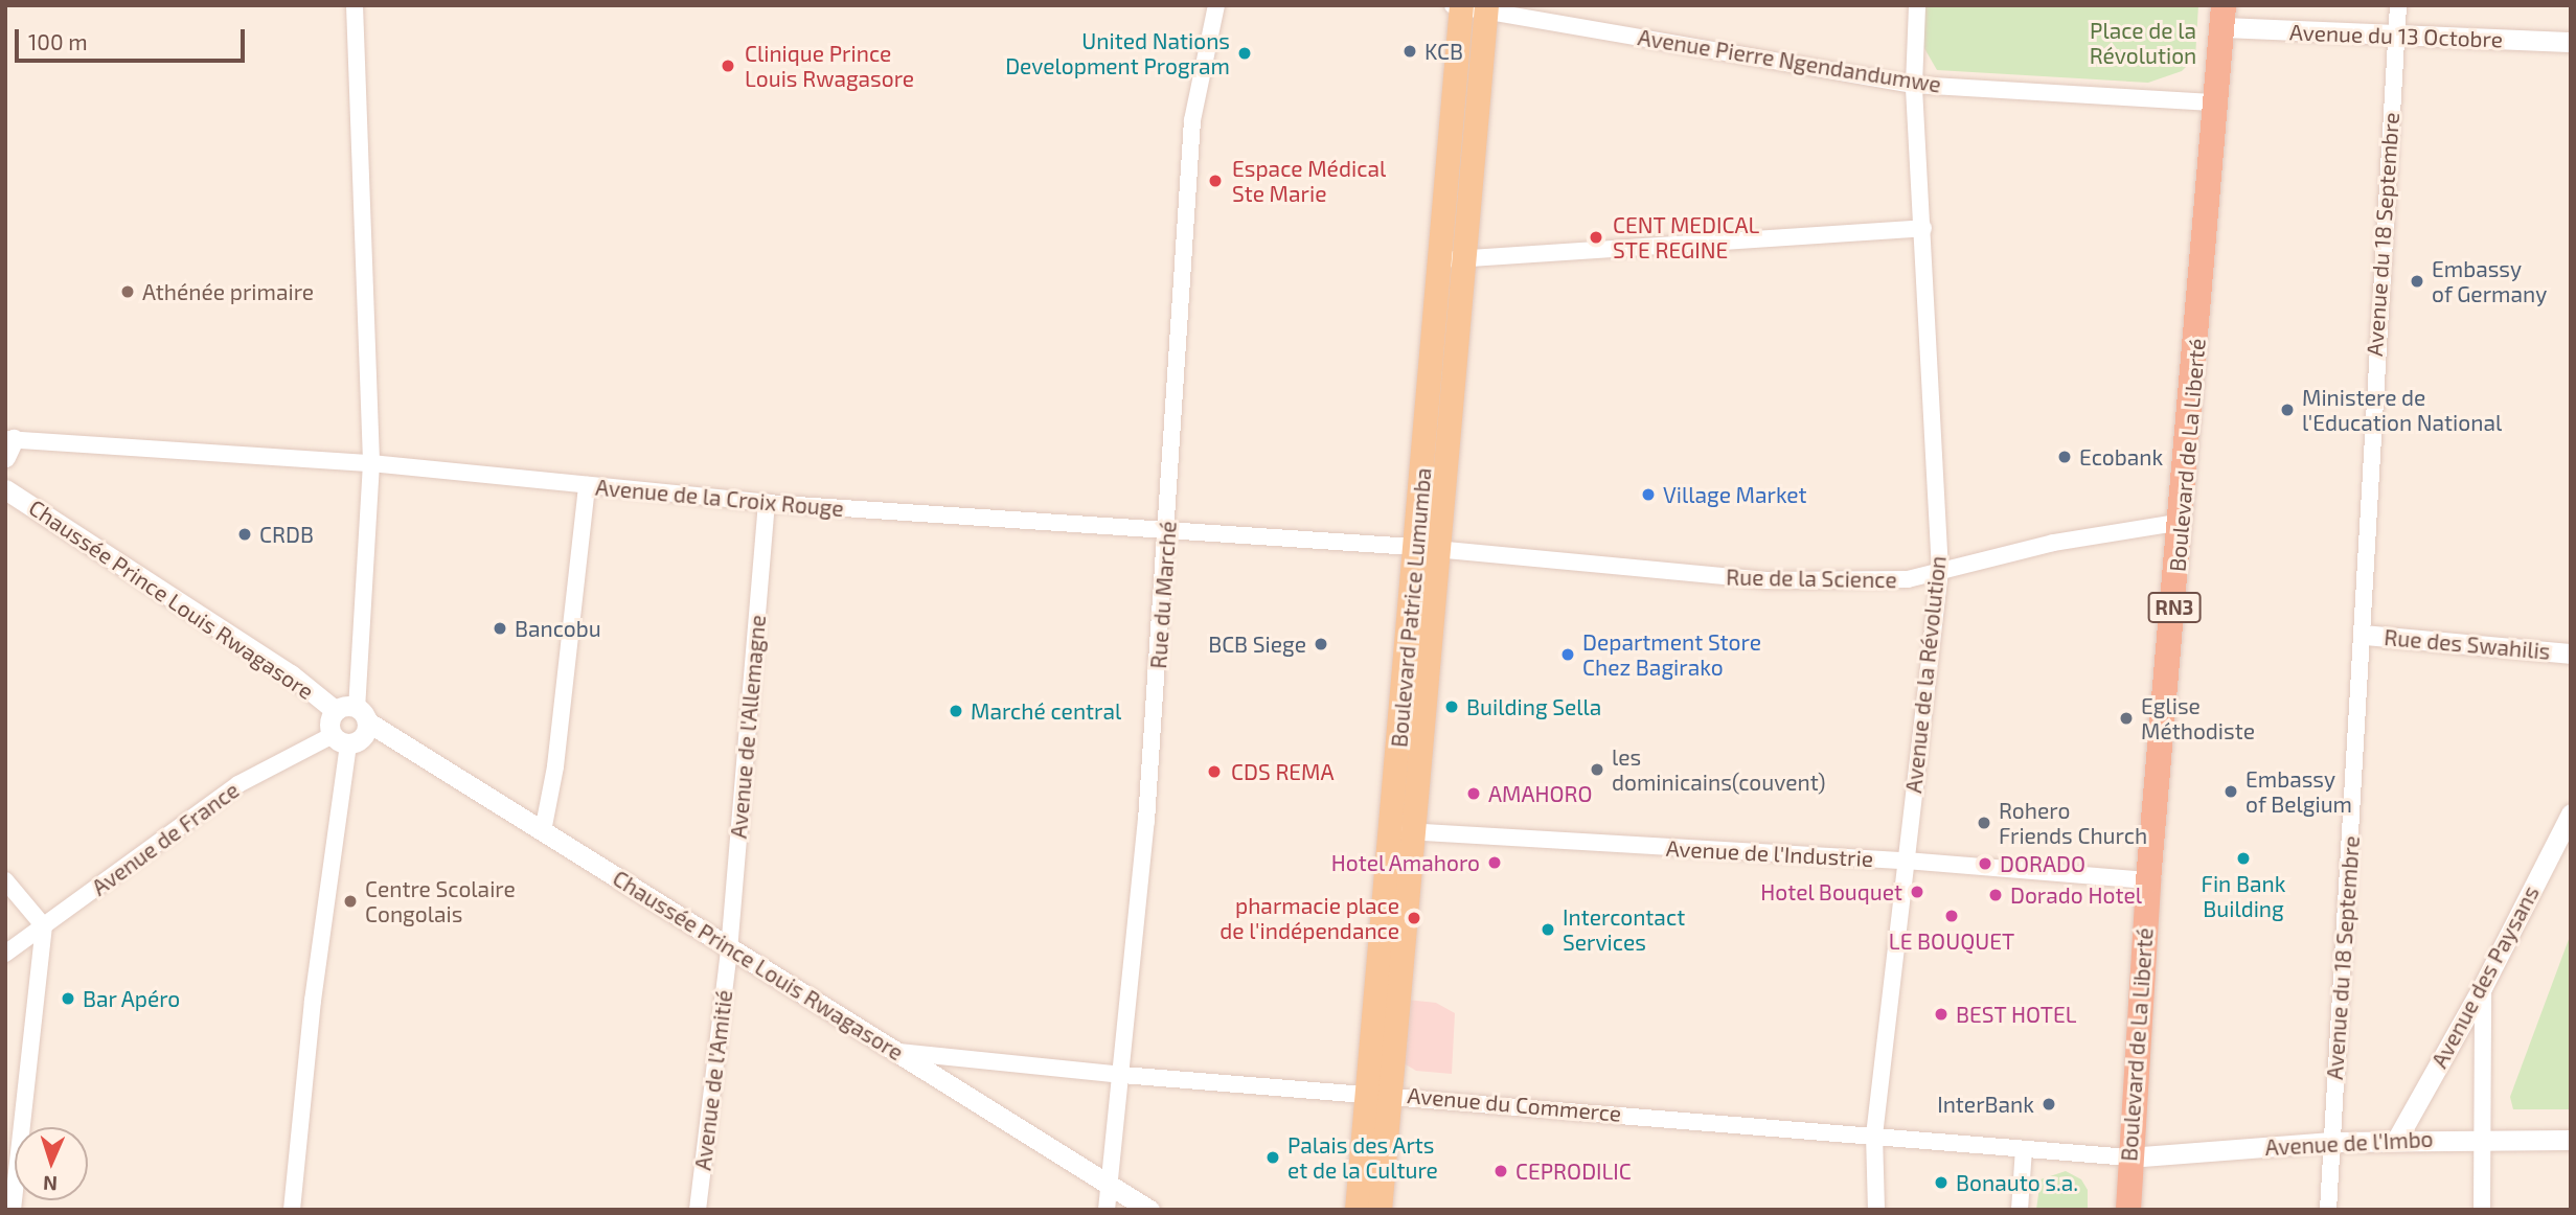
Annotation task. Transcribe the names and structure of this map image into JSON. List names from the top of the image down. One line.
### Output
{"streets":{"highway":["Boulevard de La Liberté","RN3"],"main road":["Boulevard Patrice Lumumba"],"street":["Avenue du 13 Octobre","Avenue Pierre Ngendandumwe","Avenue du 18 Septembre","Avenue de la Croix Rouge","Rue de la Science","Rue du Marché","Chaussée Prince Louis Rwagasore","Rue des Swahilis","Avenue de la Révolution","Avenue de l'Allemagne","Avenue de France","Avenue de l'Industrie","Avenue des Paysans","Avenue de l'Amitié","Avenue du Commerce","Avenue de l'Imbo"]},"crossings":[["Avenue du 13 Octobre","Avenue du 18 Septembre"],["Avenue du 13 Octobre","Boulevard de La Liberté"],["Avenue Pierre Ngendandumwe","Boulevard de La Liberté"],["Avenue Pierre Ngendandumwe","Boulevard Patrice Lumumba"],["Avenue Pierre Ngendandumwe","Avenue de la Révolution"],["Avenue du 18 Septembre","Rue des Swahilis"],["Avenue du 18 Septembre","Avenue de l'Imbo"],["Boulevard de La Liberté","Rue de la Science"],["Boulevard de La Liberté","Avenue de l'Industrie"],["Boulevard de La Liberté","Avenue du Commerce"],["Boulevard de La Liberté","Avenue de l'Imbo"],["Avenue de la Croix Rouge","Rue de la Science"],["Avenue de la Croix Rouge","Rue du Marché"],["Avenue de la Croix Rouge","Boulevard Patrice Lumumba"],["Avenue de la Croix Rouge","Avenue de l'Allemagne"],["Rue de la Science","Boulevard Patrice Lumumba"],["Rue de la Science","Avenue de la Révolution"],["Rue du Marché","Chaussée Prince Louis Rwagasore"],["Rue du Marché","Avenue du Commerce"],["Chaussée Prince Louis Rwagasore","Avenue de l'Allemagne"],["Chaussée Prince Louis Rwagasore","Avenue de l'Amitié"],["Chaussée Prince Louis Rwagasore","Avenue du Commerce"],["Boulevard Patrice Lumumba","Avenue de l'Industrie"],["Boulevard Patrice Lumumba","Avenue du Commerce"],["Avenue de la Révolution","Avenue de l'Industrie"],["Avenue de la Révolution","Avenue du Commerce"],["Avenue de l'Allemagne","Avenue de l'Amitié"],["Avenue des Paysans","Avenue de l'Imbo"],["Avenue du Commerce","Avenue de l'Imbo"]],"parks":["Place de la Révolution"],"places":["KCB","United Nations Development Program","Clinique Prince Louis Rwagasore","Espace Médical Ste Marie","CENT MEDICAL STE REGINE","Embassy of Germany","Athénée primaire","Ministere de l'Education National","Ecobank","Village Market","CRDB","Bancobu","BCB Siege","Department Store Chez Bagirako","Building Sella","Marché central","Eglise Méthodiste","les dominicains(couvent)","CDS REMA","Embassy of Belgium","AMAHORO","Rohero Friends Church","Fin Bank Building","Hotel Amahoro","DORADO","Hotel Bouquet","Dorado Hotel","Centre Scolaire Congolais","LE BOUQUET","pharmacie place de l'indépendance","Intercontact Services","Bar Apéro","BEST HOTEL","InterBank","Palais des Arts et de la Culture","CEPRODILIC","Bonauto s.a."],"scale_bar":"100 m","north":"bottom"}
